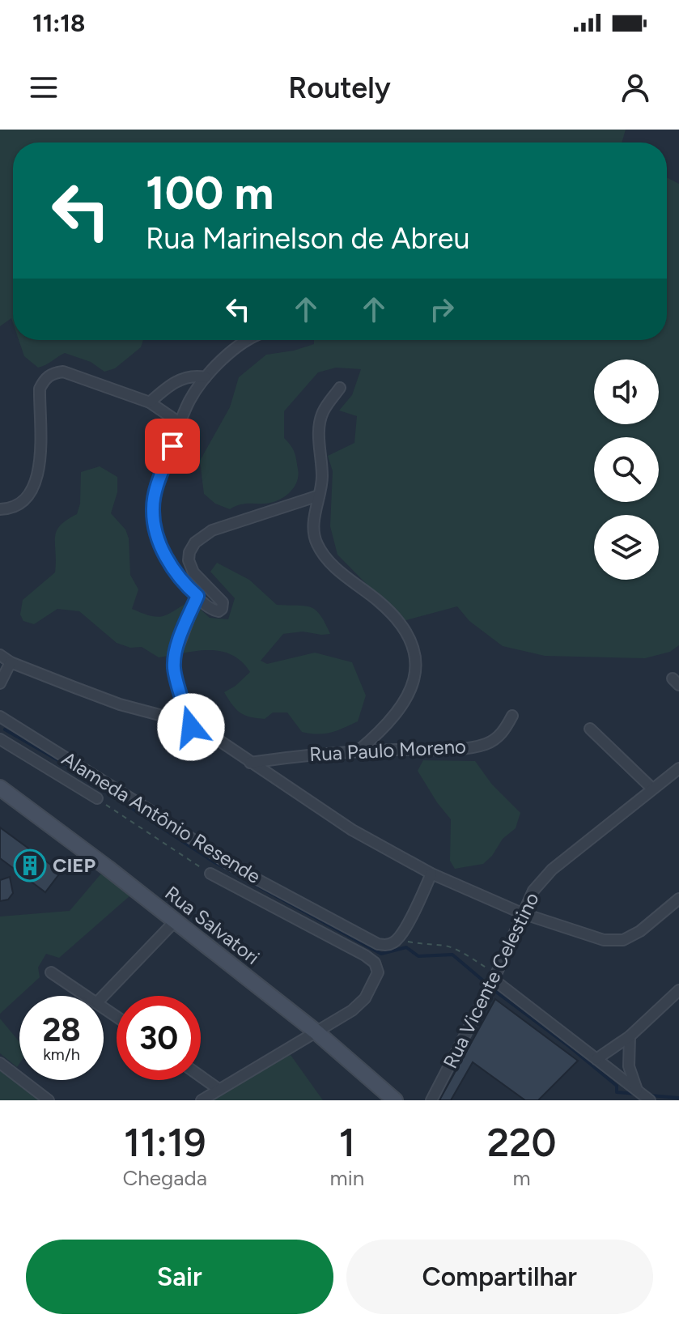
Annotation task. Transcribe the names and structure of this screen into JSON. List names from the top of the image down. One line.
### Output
{"streets":{"street":["Rua Paulo Moreno","Alameda Antônio Resende","Rua Salvatori","Rua Vicente Celestino"]},"crossings":[["Alameda Antônio Resende","Rua Salvatori"]],"places":{"building":["CIEP"]},"page":{"status":"11:18","header":"Routely","turn":["100 m","Rua Marinelson de Abreu"],"speed":"28 km/h","limit":"30","eta":["11:19","Chegada","1","min","220","m"],"buttons":["Sair","Compartilhar"]}}
